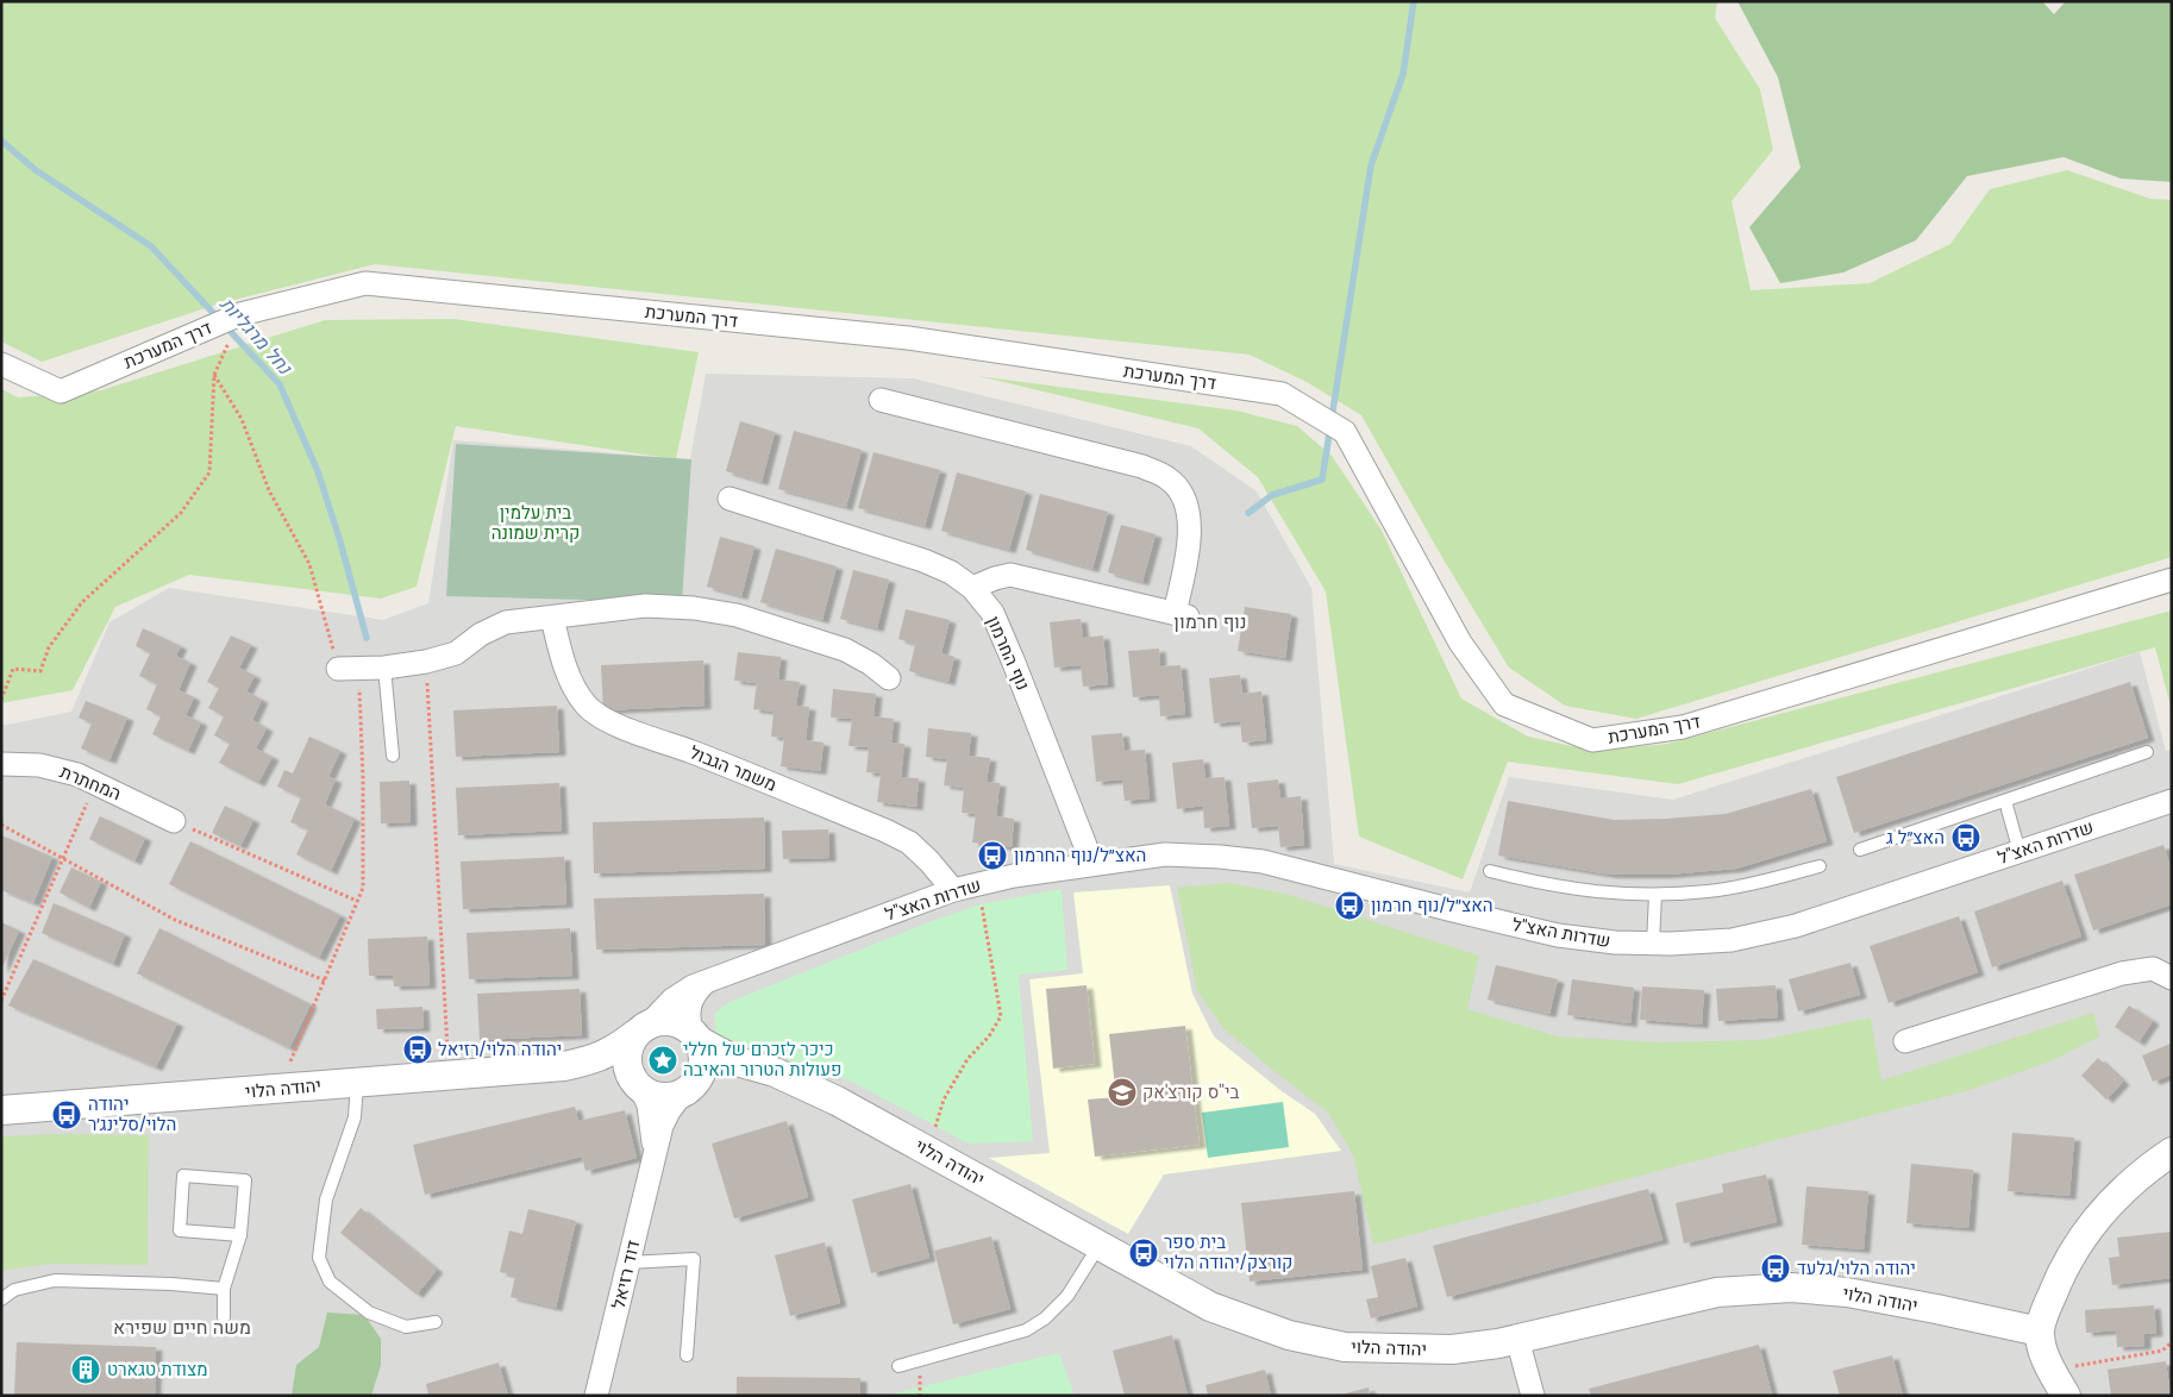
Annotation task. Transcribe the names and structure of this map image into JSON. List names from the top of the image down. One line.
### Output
{"streets":{"street":["דרך המערכת","נוף החרמון","משמר הגבול","המחתרת","שדרות האצ\"ל","יהודה הלוי","דוד רזיאל"]},"crossings":[["נוף החרמון","שדרות האצ\"ל"],["משמר הגבול","שדרות האצ\"ל"],["שדרות האצ\"ל","יהודה הלוי"],["שדרות האצ\"ל","דוד רזיאל"],["יהודה הלוי","דוד רזיאל"]],"districts":["נוף חרמון","משה חיים שפירא"],"water":["נחל מרגליות"],"parks":["בית עלמין קרית שמונה"],"places":{"bus stop":["האצ״ל ג","האצ״ל/נוף החרמון","האצ״ל/נוף חרמון","יהודה הלוי/רזיאל","יהודה הלוי/סלינג׳ר","בית ספר קורצק/יהודה הלוי","יהודה הלוי/גלעד"],"place":["כיכר לזכרם של חללי פעולות הטרור והאיבה"],"school or university":["בי''ס קורצ'אק"],"building":["מצודת טגארט"]}}
